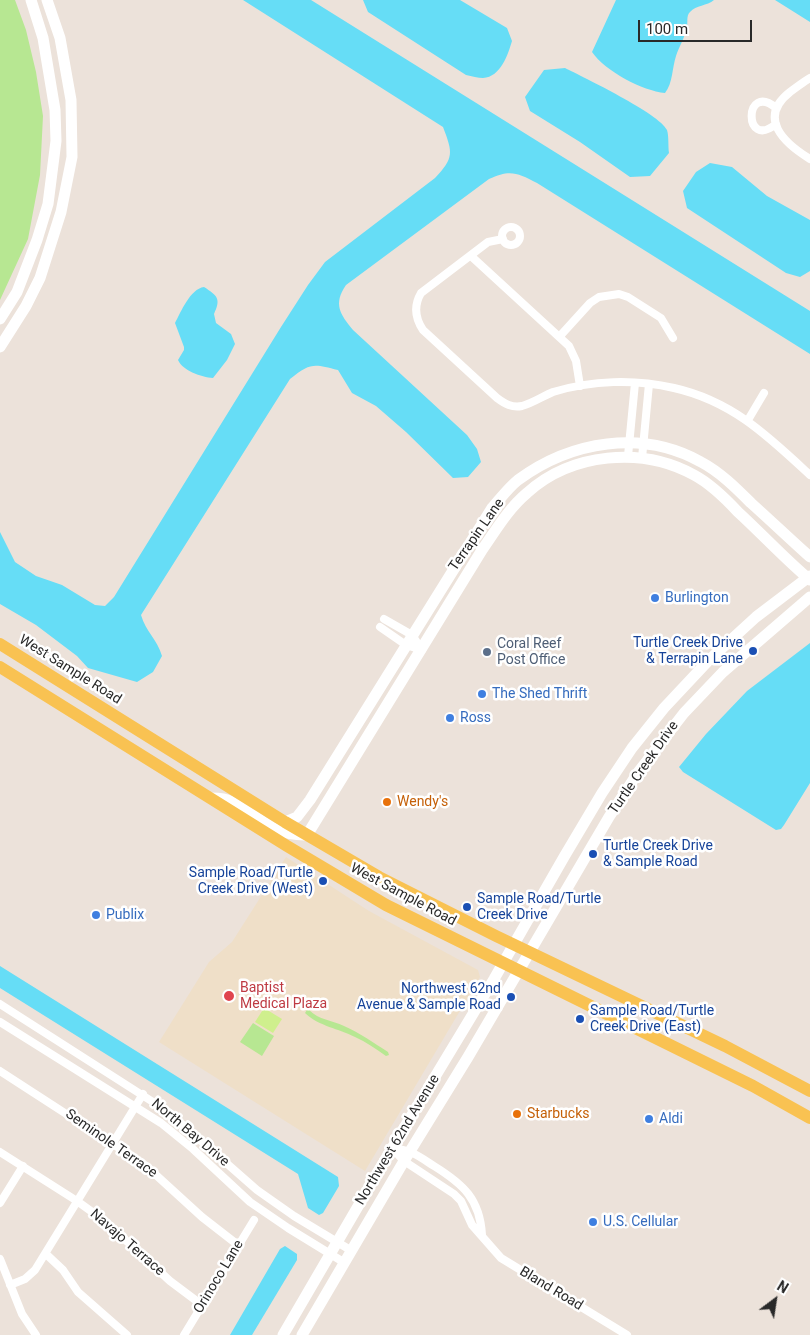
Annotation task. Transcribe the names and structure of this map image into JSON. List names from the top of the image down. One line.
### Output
{"streets":{"main road":["West Sample Road"],"street":["Terrapin Lane","Turtle Creek Drive","North Bay Drive","Northwest 62nd Avenue","Seminole Terrace","Navajo Terrace","Orinoco Lane","Bland Road"]},"crossings":[["Terrapin Lane","West Sample Road"],["Terrapin Lane","Turtle Creek Drive"],["West Sample Road","Turtle Creek Drive"],["West Sample Road","Northwest 62nd Avenue"],["Turtle Creek Drive","Northwest 62nd Avenue"],["North Bay Drive","Northwest 62nd Avenue"],["Northwest 62nd Avenue","Bland Road"],["Seminole Terrace","Orinoco Lane"],["Navajo Terrace","Orinoco Lane"]],"places":["Burlington","Turtle Creek Drive & Terrapin Lane","Coral Reef Post Office","The Shed Thrift","Ross","Wendy's","Turtle Creek Drive & Sample Road","Sample Road/Turtle Creek Drive (West)","Sample Road/Turtle Creek Drive","Publix","Baptist Medical Plaza","Northwest 62nd Avenue & Sample Road","Sample Road/Turtle Creek Drive (East)","Starbucks","Aldi","U.S. Cellular"],"scale_bar":"100 m","north":"top right"}
